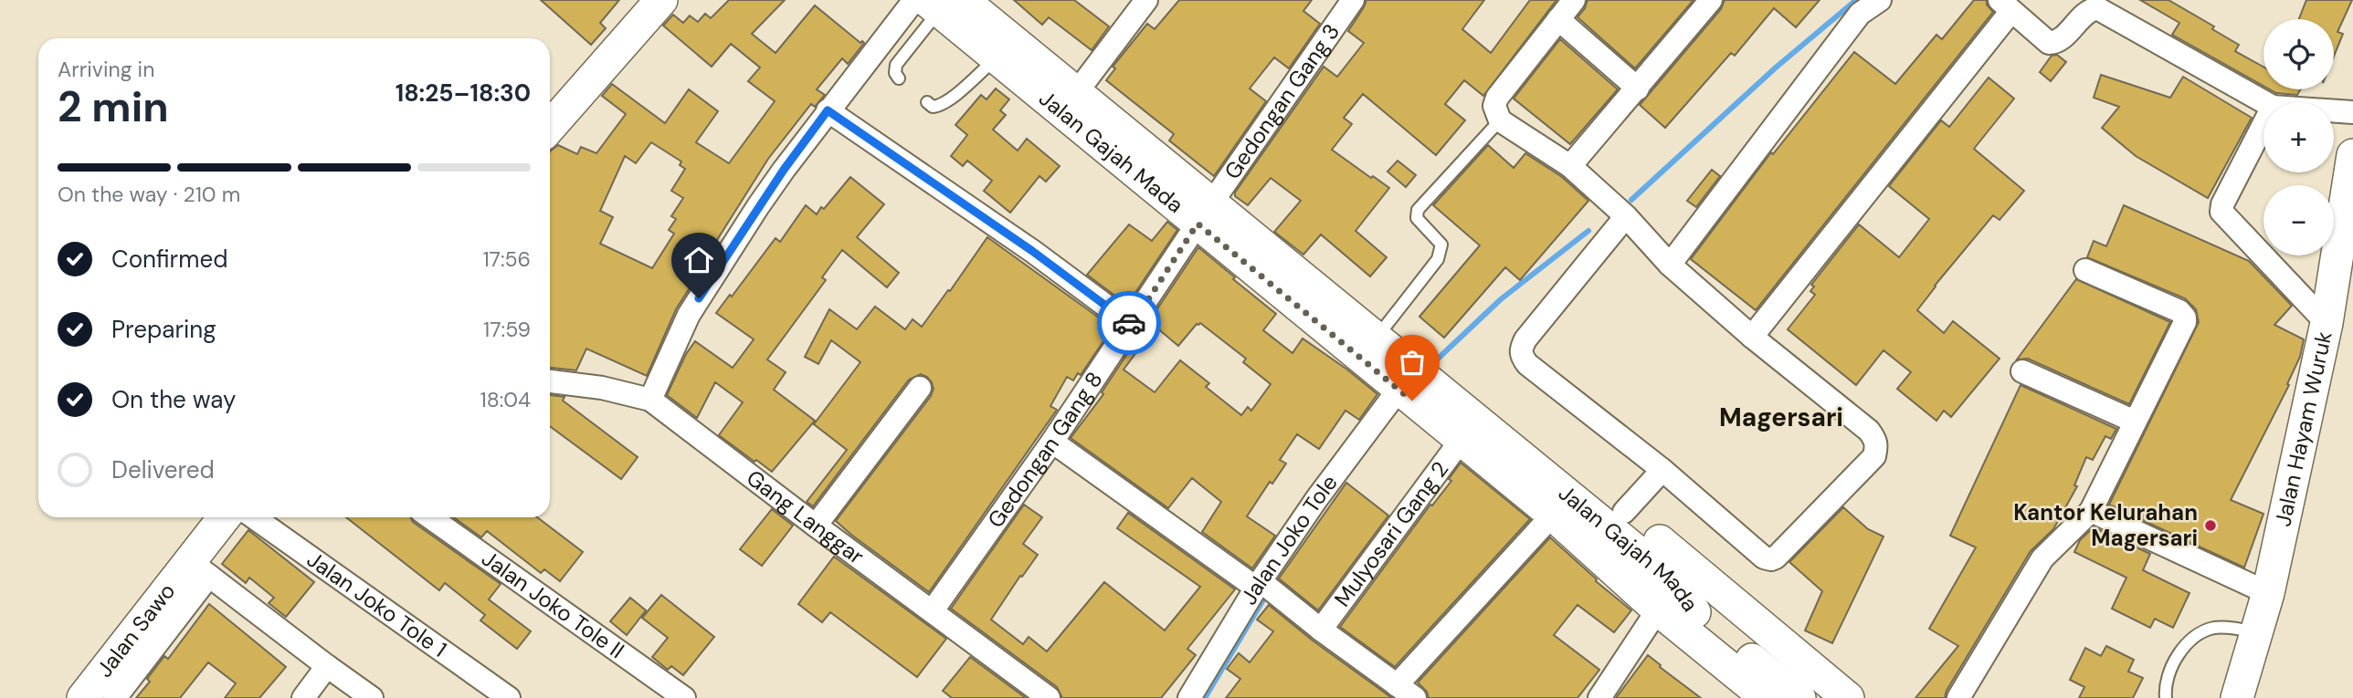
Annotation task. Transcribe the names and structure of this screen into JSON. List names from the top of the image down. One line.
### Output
{"streets":{"main road":["Jalan Gajah Mada","Jalan Hayam Wuruk","Jalan Sawo"],"street":["Gedongan Gang 3","Gedongan Gang 8","Gang Langgar","Mulyosari Gang 2","Jalan Joko Tole","Jalan Joko Tole 1","Jalan Joko Tole II"]},"crossings":[["Gedongan Gang 3","Jalan Gajah Mada"],["Gedongan Gang 3","Gedongan Gang 8"],["Jalan Gajah Mada","Gedongan Gang 8"],["Jalan Gajah Mada","Mulyosari Gang 2"],["Jalan Gajah Mada","Jalan Joko Tole"],["Gedongan Gang 8","Gang Langgar"]],"districts":["Magersari"],"places":["Kantor Kelurahan Magersari"],"page":{"map_buttons":["+","−"],"heading":["2 min","Arriving in","18:25–18:30"],"bar":"On the way · 210 m","list":[["Confirmed","17:56"],["Preparing","17:59"],["On the way","18:04"],"Delivered"]}}
